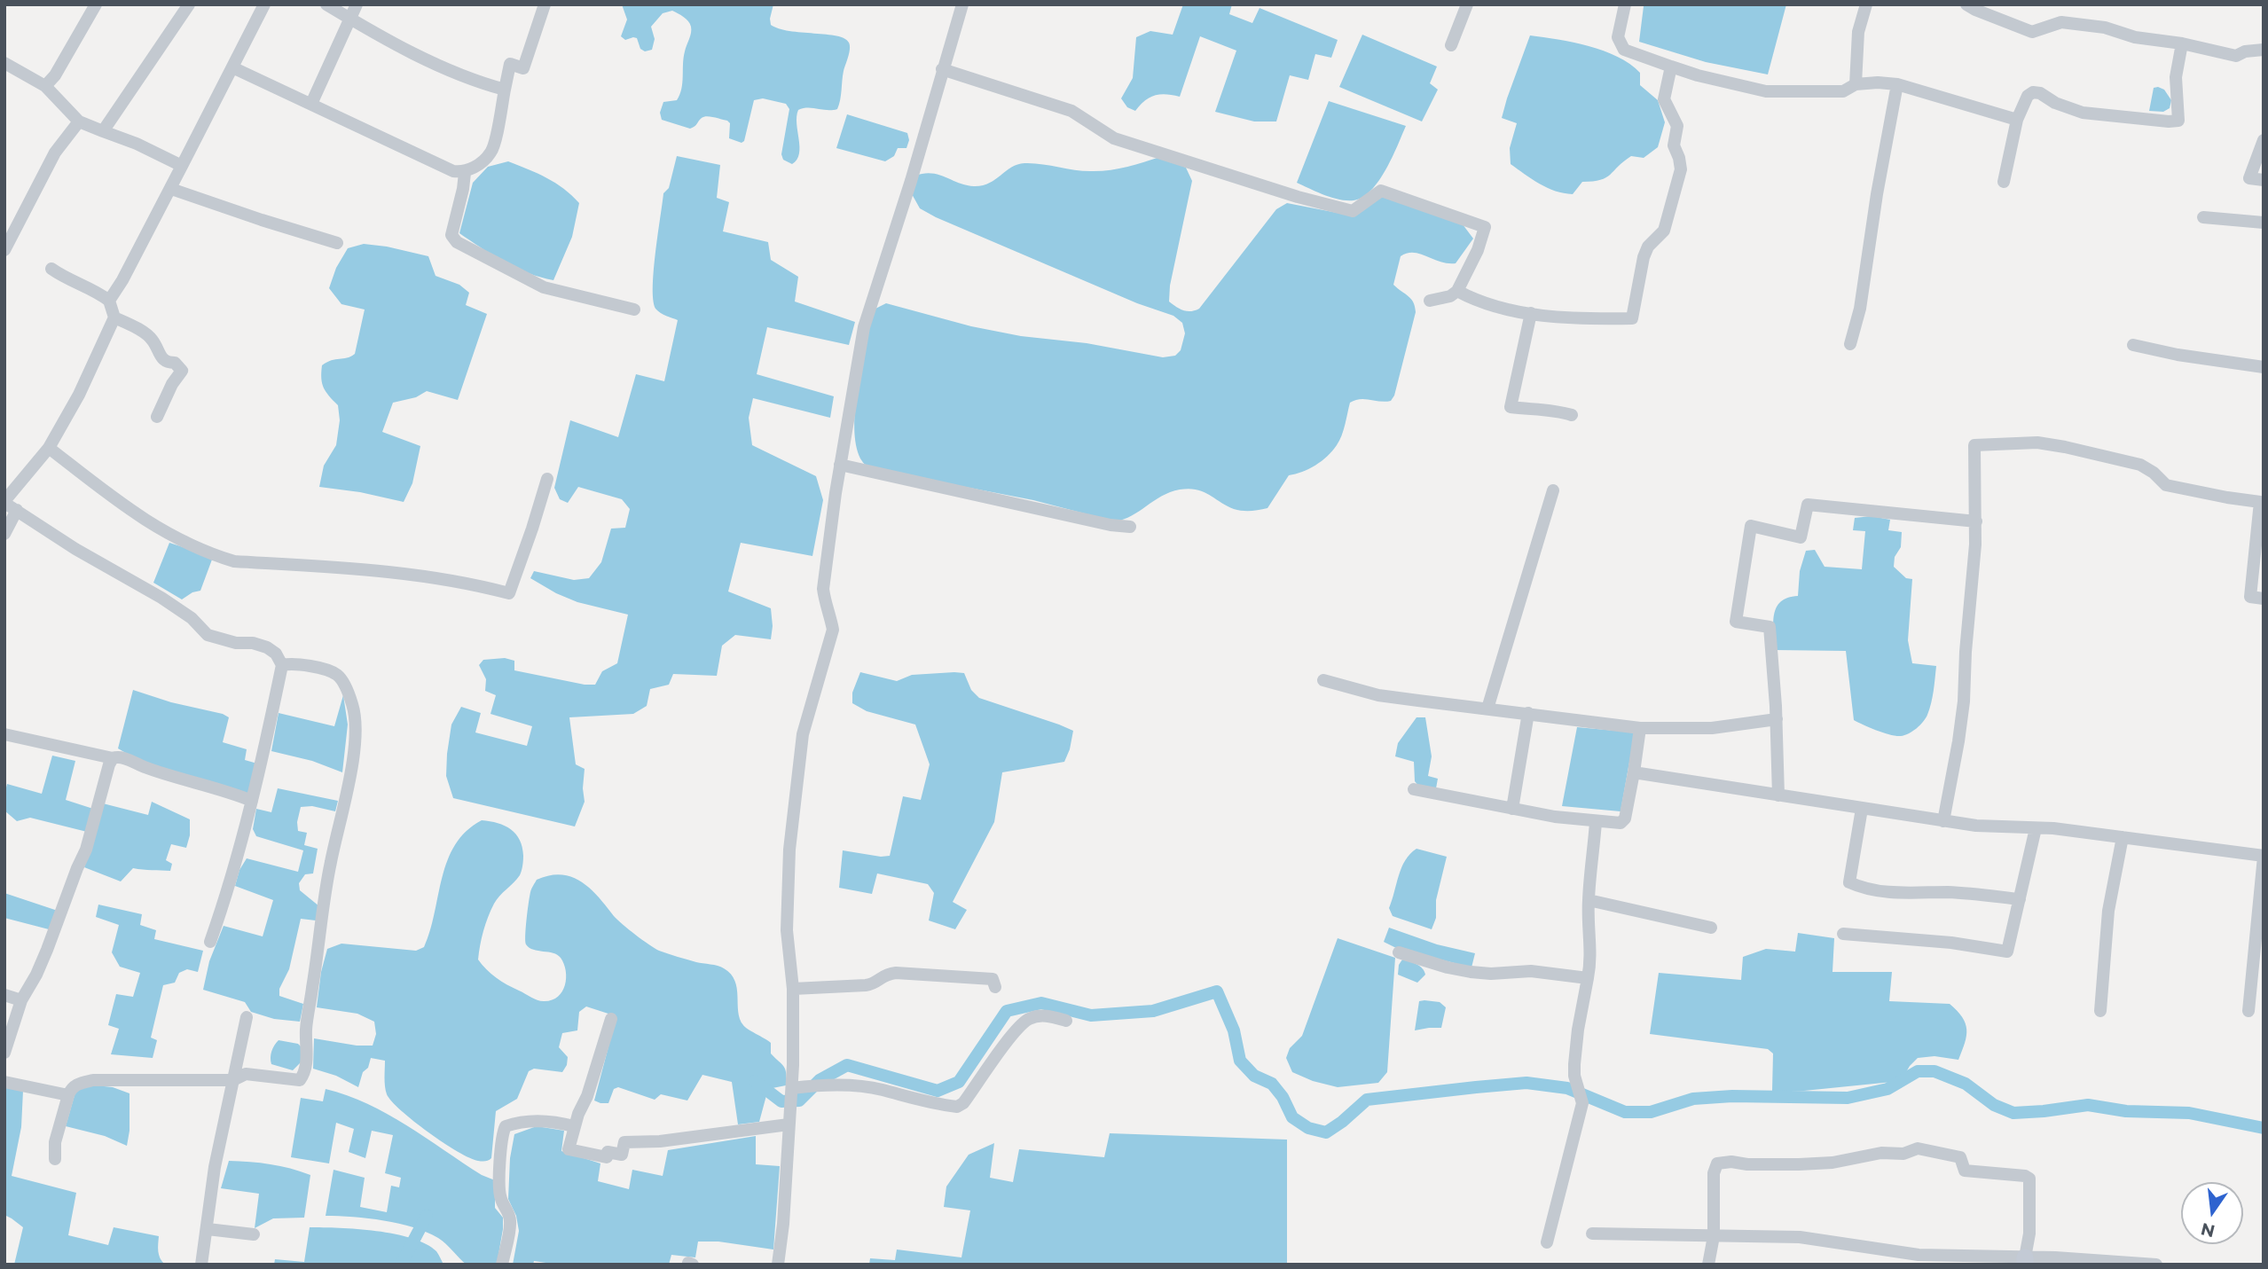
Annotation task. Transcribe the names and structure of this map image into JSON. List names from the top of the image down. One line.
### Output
{"north":"bottom"}
